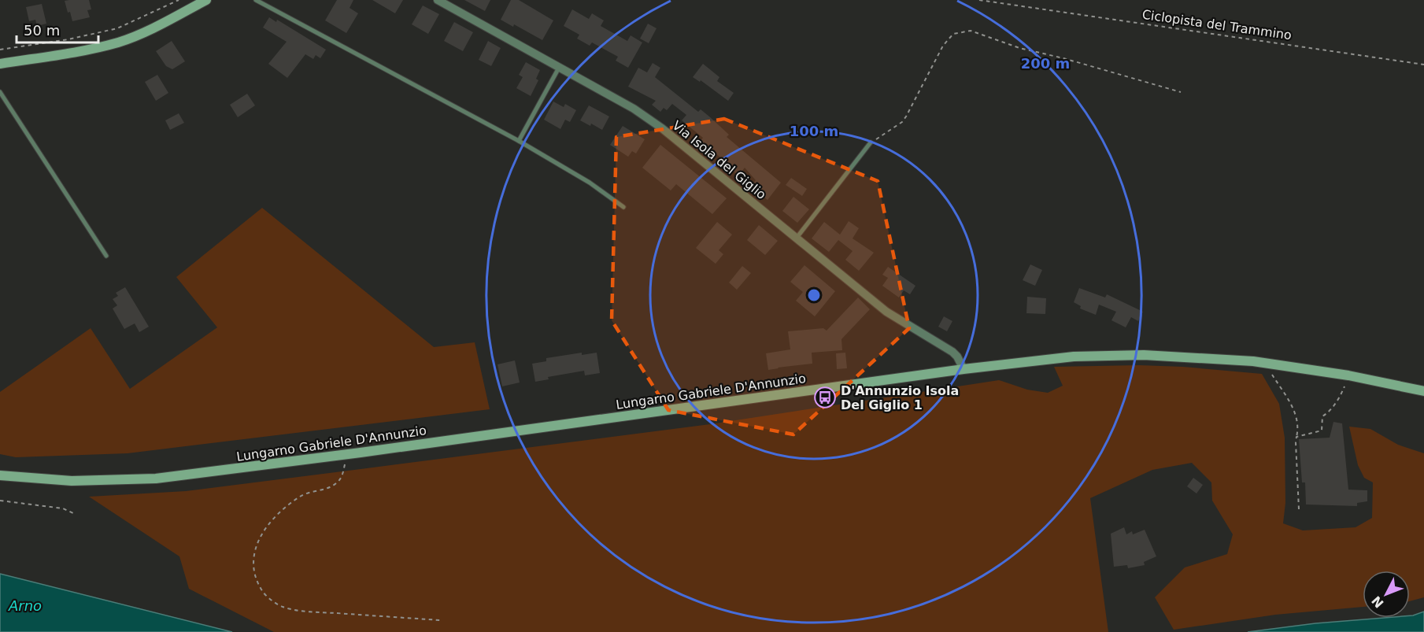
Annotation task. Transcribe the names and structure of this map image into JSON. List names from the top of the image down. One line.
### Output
{"streets":{"main road":["Lungarno Gabriele D'Annunzio"],"street":["Via Isola del Giglio"],"path":["Ciclopista del Trammino"]},"crossings":[["Via Isola del Giglio","Lungarno Gabriele D'Annunzio"]],"water":["Arno"],"places":{"bus stop":["D'Annunzio Isola Del Giglio 1"]},"scale_bar":"50 m","north":"bottom left","rings":["200 m","100 m"]}
